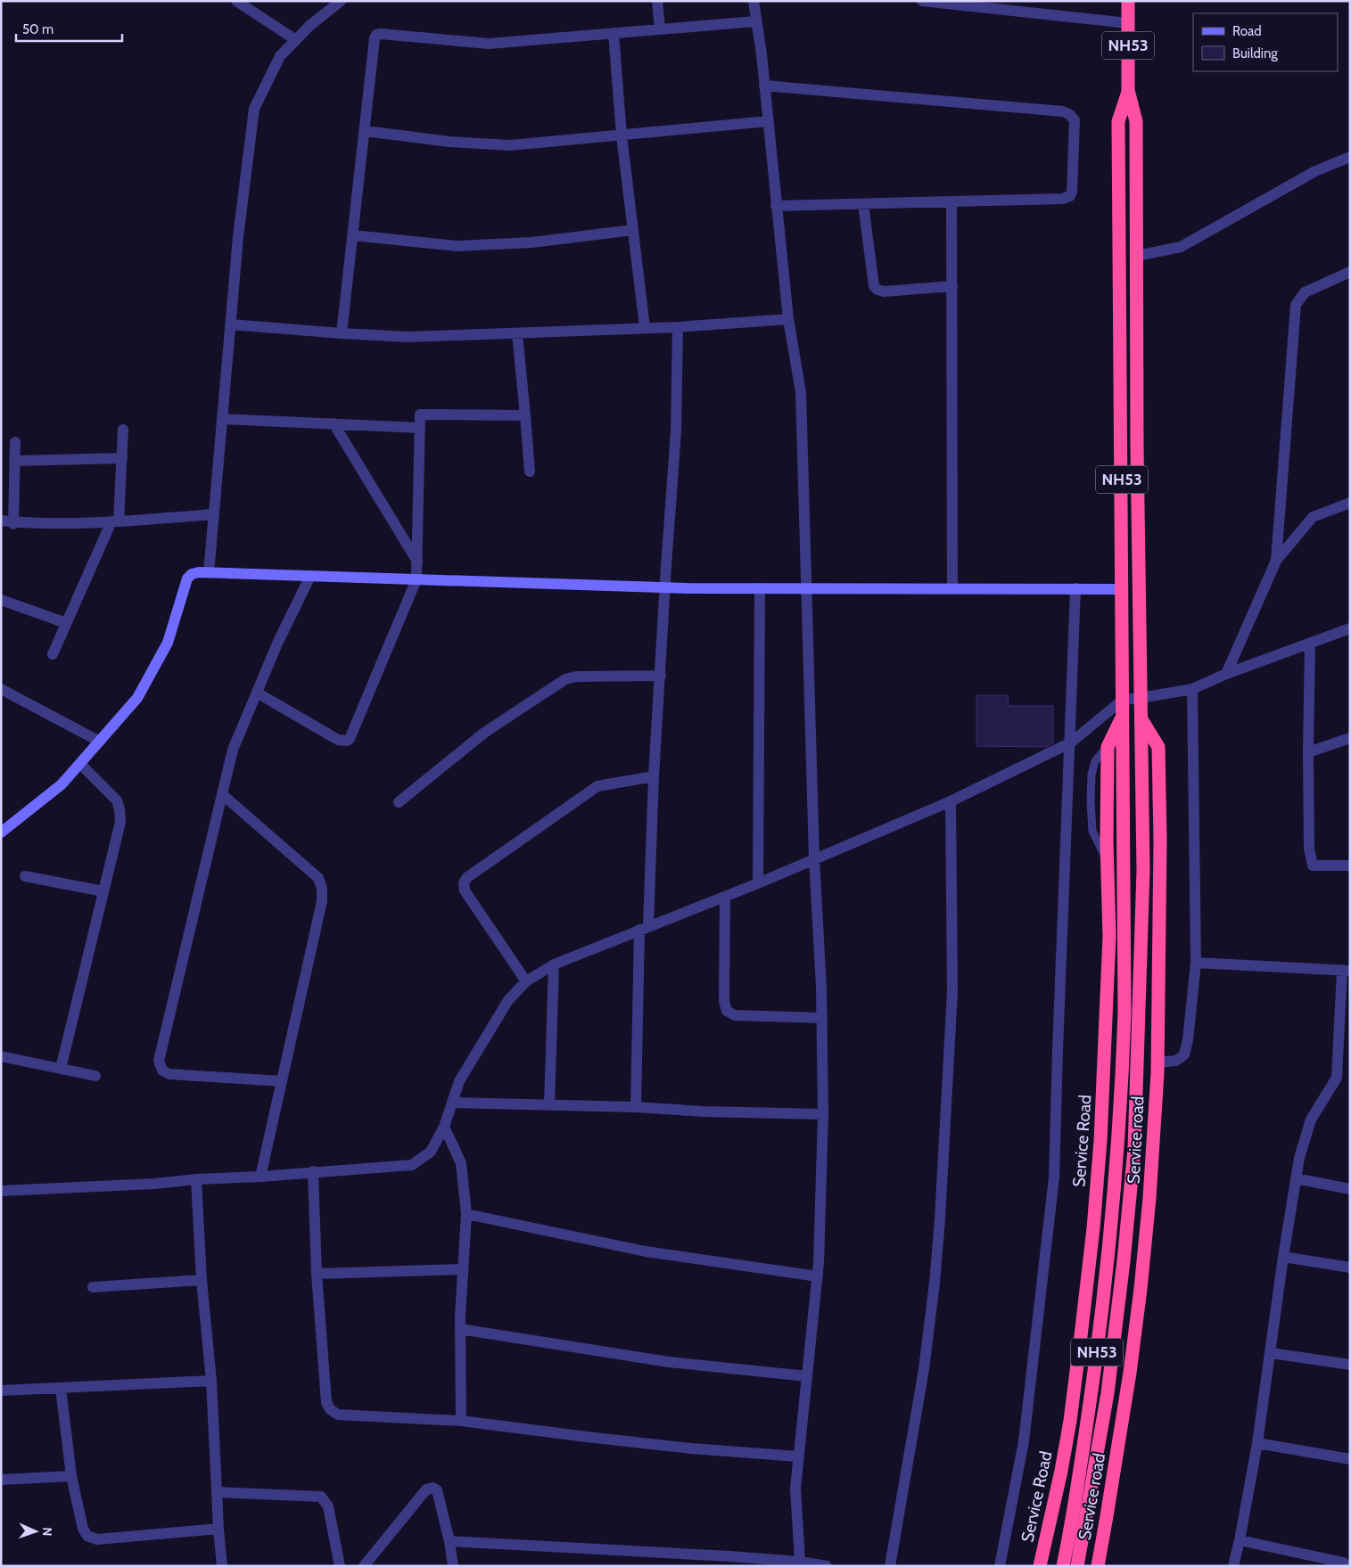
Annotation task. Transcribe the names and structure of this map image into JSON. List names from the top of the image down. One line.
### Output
{"streets":{"highway":["NH53","Service road","Service Road"]},"crossings":[["NH53","Service road"],["NH53","Service Road"]],"legend":["Road","Building"],"scale_bar":"50 m","north":"right"}
